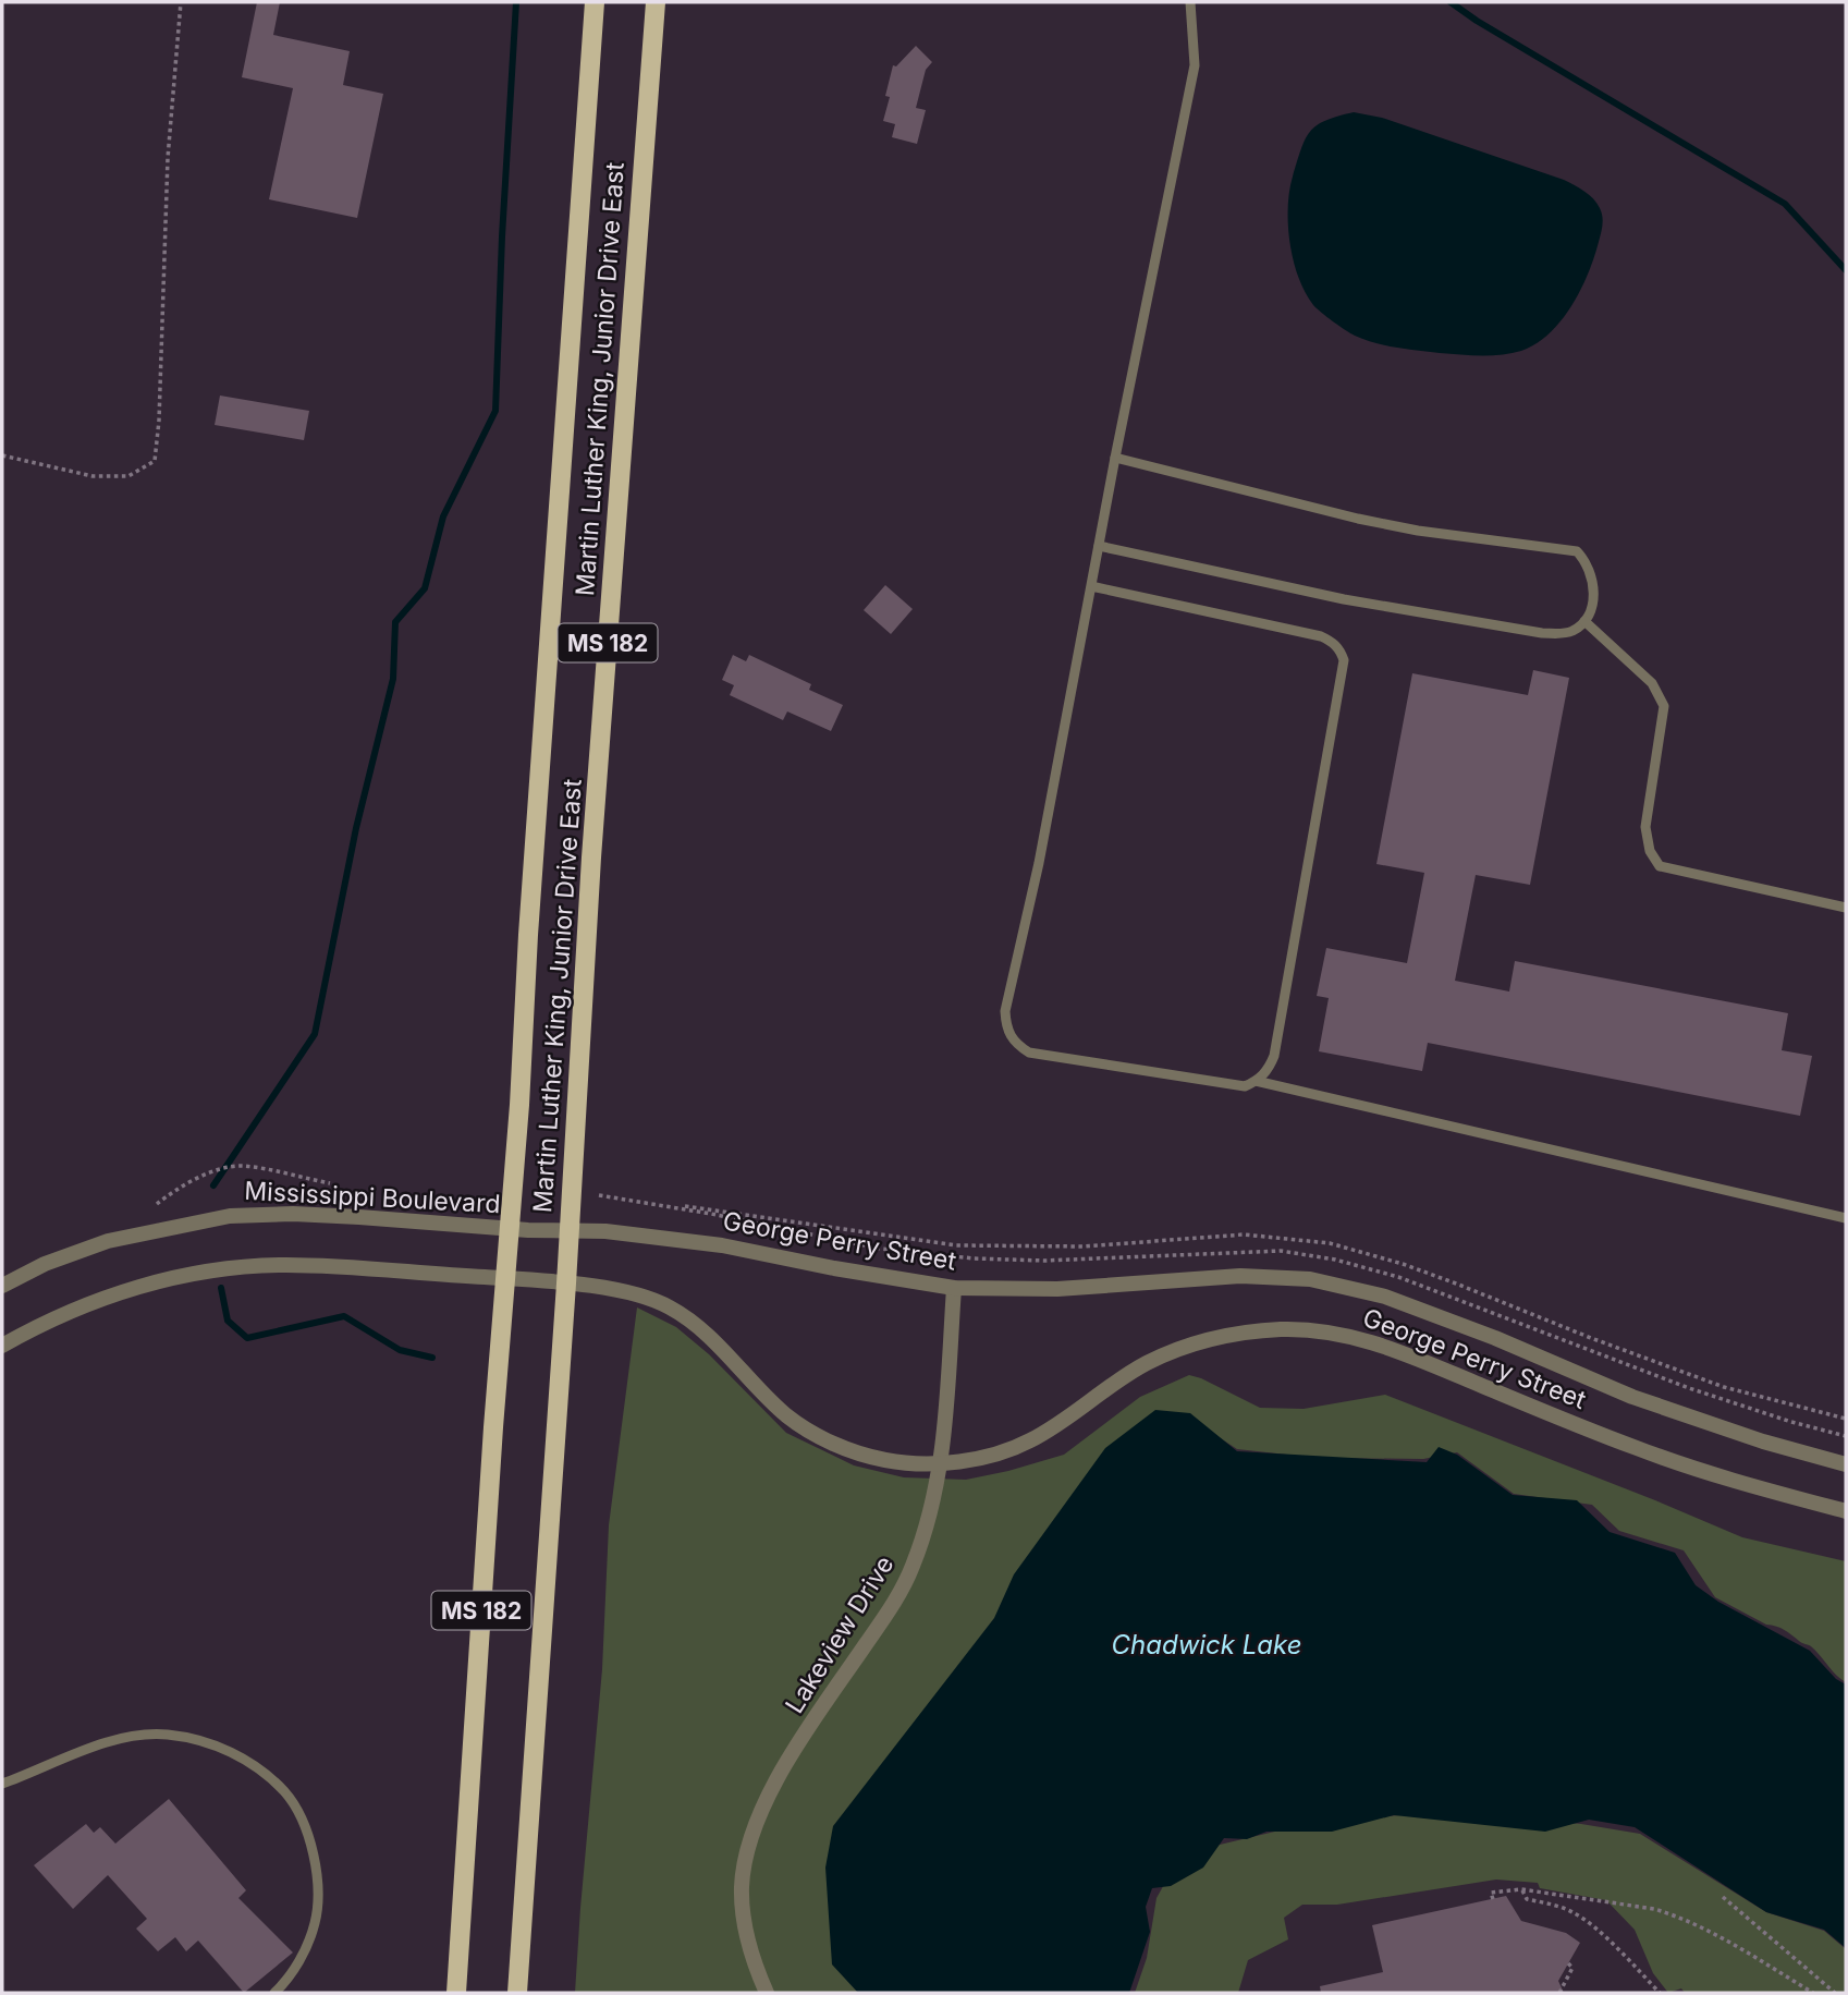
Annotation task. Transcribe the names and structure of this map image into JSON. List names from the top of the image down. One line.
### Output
{"streets":{"main road":["Martin Luther King, Junior Drive East","MS 182"],"street":["Mississippi Boulevard","George Perry Street","Lakeview Drive"]},"crossings":[["Martin Luther King, Junior Drive East","Mississippi Boulevard"],["Martin Luther King, Junior Drive East","George Perry Street"],["Mississippi Boulevard","George Perry Street"],["George Perry Street","Lakeview Drive"]],"water":["Chadwick Lake"]}
